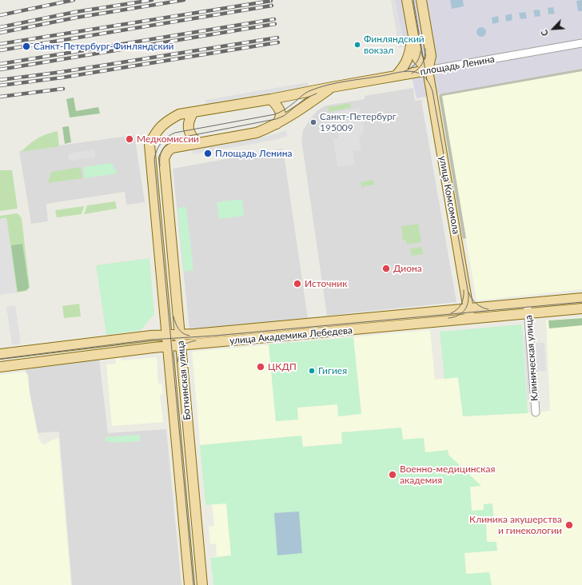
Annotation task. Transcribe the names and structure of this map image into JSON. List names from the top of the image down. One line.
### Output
{"streets":{"main road":["площадь Ленина","улица Комсомола","улица Академика Лебедева","Боткинская улица"],"street":["Клиническая улица"]},"crossings":[["площадь Ленина","улица Комсомола"],["площадь Ленина","Боткинская улица"],["улица Комсомола","улица Академика Лебедева"],["улица Академика Лебедева","Клиническая улица"],["улица Академика Лебедева","Боткинская улица"]],"places":["Финляндский вокзал","Санкт-Петербург-Финляндский","Санкт-Петербург 195009","Медкомиссии","Площадь Ленина","Диона","Источник","ЦКДП","Гигиея","Военно-медицинская академия","Клиника акушерства и гинекологии"],"north":"bottom left"}
